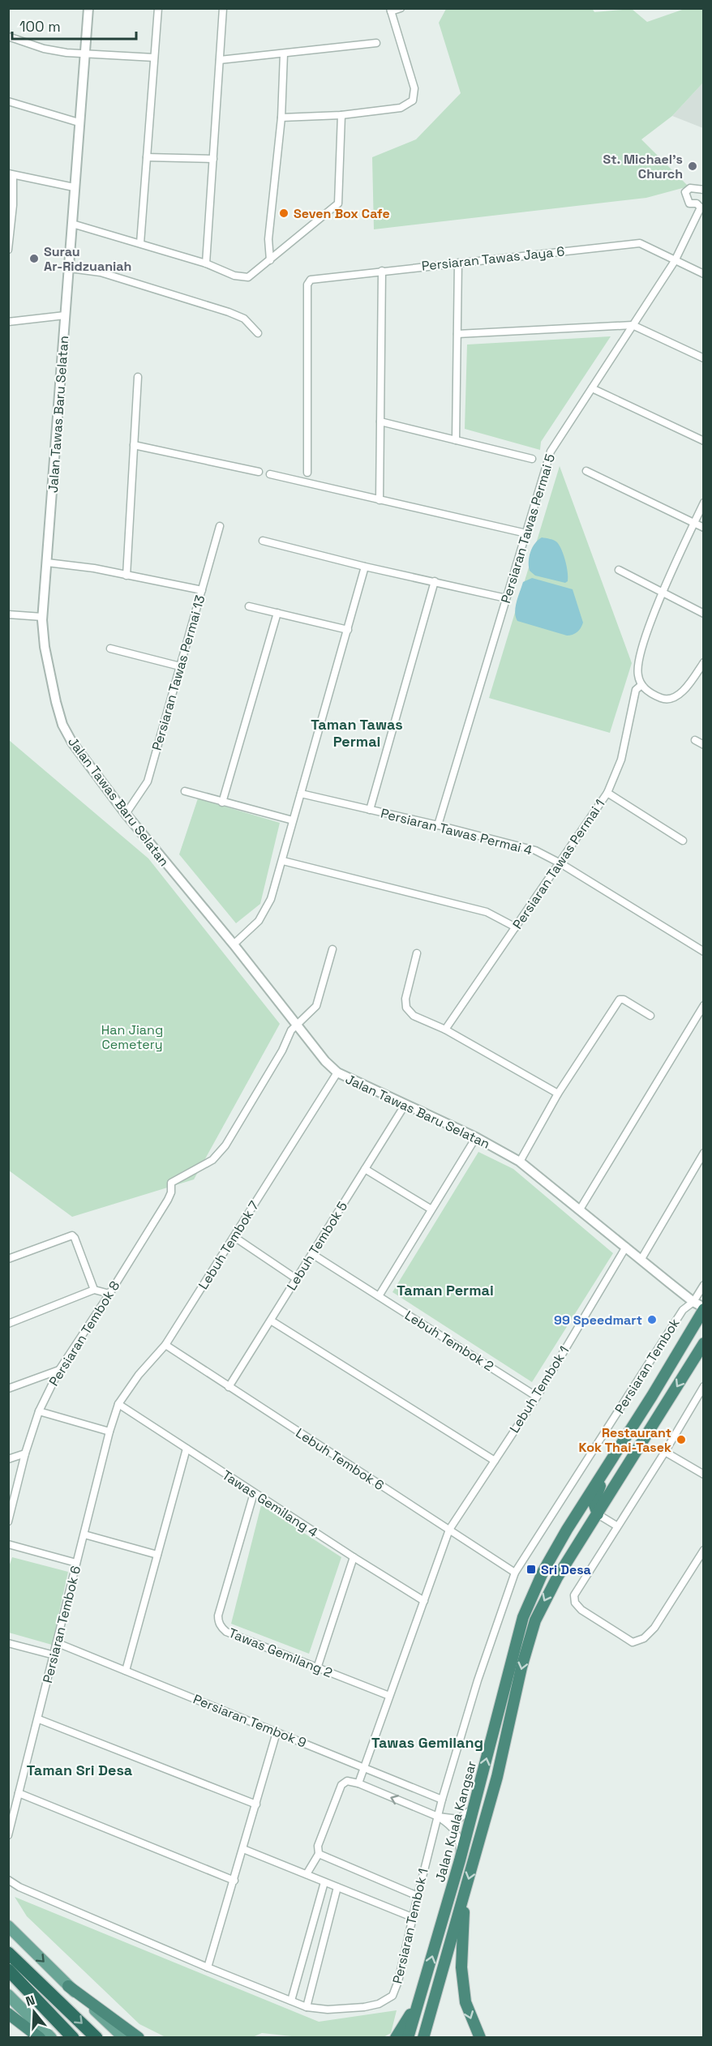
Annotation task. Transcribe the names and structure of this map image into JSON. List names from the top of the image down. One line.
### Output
{"streets":{"highway":["Jalan Kuala Kangsar"],"street":["Persiaran Tawas Jaya 6","Jalan Tawas Baru Selatan","Persiaran Tawas Permai 5","Persiaran Tawas Permai 13","Persiaran Tawas Permai 4","Persiaran Tawas Permai 1","Lebuh Tembok 7","Lebuh Tembok 5","Persiaran Tembok 8","Lebuh Tembok 2","Persiaran Tembok","Lebuh Tembok 1","Lebuh Tembok 6","Tawas Gemilang 4","Persiaran Tembok 6","Tawas Gemilang 2","Persiaran Tembok 9","Persiaran Tembok 1"]},"crossings":[["Persiaran Tawas Jaya 6","Persiaran Tawas Permai 5"],["Jalan Tawas Baru Selatan","Persiaran Tawas Permai 13"],["Jalan Tawas Baru Selatan","Lebuh Tembok 7"],["Jalan Tawas Baru Selatan","Lebuh Tembok 5"],["Jalan Tawas Baru Selatan","Persiaran Tembok 8"],["Jalan Tawas Baru Selatan","Persiaran Tembok"],["Jalan Tawas Baru Selatan","Lebuh Tembok 1"],["Jalan Tawas Baru Selatan","Jalan Kuala Kangsar"],["Persiaran Tawas Permai 5","Persiaran Tawas Permai 4"],["Persiaran Tawas Permai 4","Persiaran Tawas Permai 1"],["Lebuh Tembok 7","Lebuh Tembok 6"],["Lebuh Tembok 7","Tawas Gemilang 4"],["Lebuh Tembok 7","Persiaran Tembok 6"],["Lebuh Tembok 5","Lebuh Tembok 2"],["Lebuh Tembok 5","Lebuh Tembok 6"],["Lebuh Tembok 2","Lebuh Tembok 1"],["Persiaran Tembok","Lebuh Tembok 6"],["Persiaran Tembok","Persiaran Tembok 1"],["Lebuh Tembok 1","Lebuh Tembok 6"],["Lebuh Tembok 1","Tawas Gemilang 4"],["Lebuh Tembok 1","Tawas Gemilang 2"],["Lebuh Tembok 1","Persiaran Tembok 9"],["Lebuh Tembok 6","Persiaran Tembok 1"],["Tawas Gemilang 4","Tawas Gemilang 2"],["Persiaran Tembok 6","Persiaran Tembok 9"],["Persiaran Tembok 9","Persiaran Tembok 1"]],"districts":["Taman Tawas Permai","Taman Permai","Tawas Gemilang","Taman Sri Desa"],"parks":["Han Jiang Cemetery"],"places":{"other":["St. Michael's Church","Seven Box Cafe","Surau Ar-Ridzuaniah","99 Speedmart","Restaurant Kok Thai-Tasek"],"transit":["Sri Desa"]},"scale_bar":"100 m","north":"top"}
